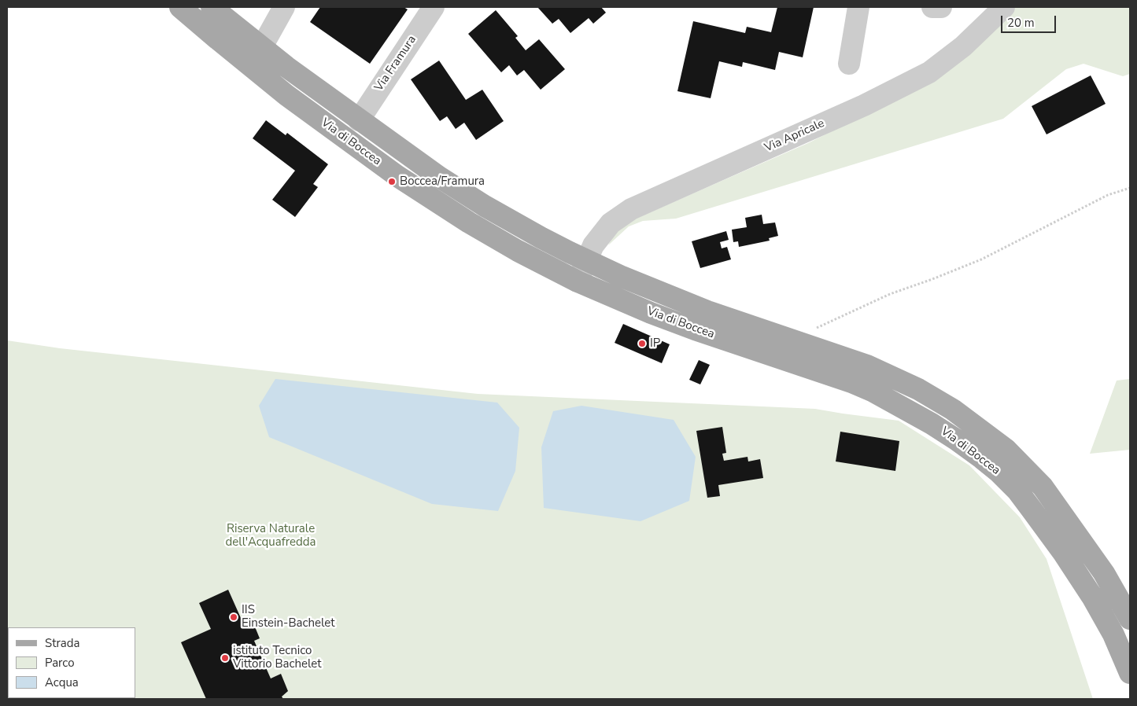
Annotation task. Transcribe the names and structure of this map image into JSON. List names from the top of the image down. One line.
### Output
{"streets":{"main road":["Via di Boccea"],"street":["Via Framura","Via Apricale"]},"crossings":[["Via Framura","Via di Boccea"],["Via Apricale","Via di Boccea"]],"parks":["Riserva Naturale dell'Acquafredda"],"places":["Boccea/Framura","IP","IIS Einstein-Bachelet","istituto Tecnico Vittorio Bachelet"],"legend":["Strada","Parco","Acqua"],"scale_bar":"20 m"}
